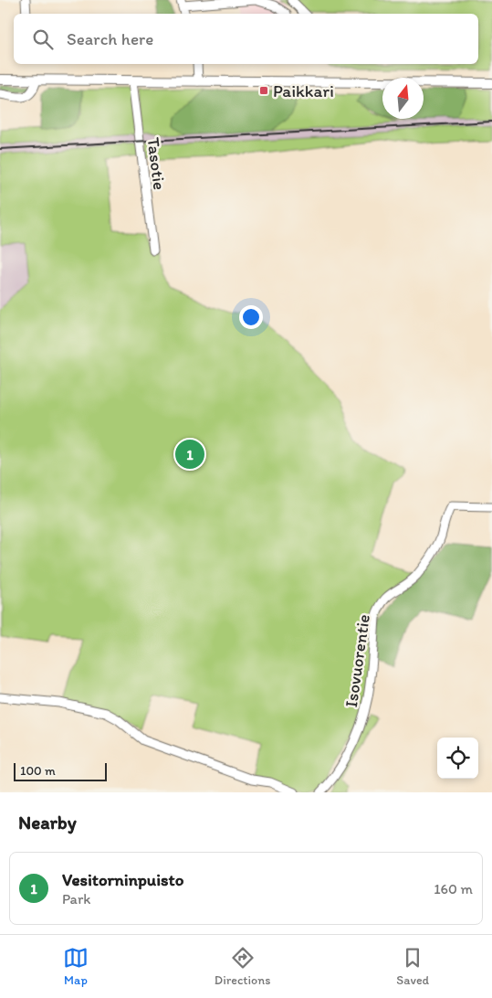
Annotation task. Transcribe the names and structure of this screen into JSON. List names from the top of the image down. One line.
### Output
{"streets":{"street":["Tasotie","Isovuorentie"]},"places":{"transit":["Paikkari"]},"scale_bar":"100 m","north":"top","page":{"search":"Search here","pins":"1","scale":"100 m","heading":"Nearby","list":[{"mark":"1","name":"Vesitorninpuisto","note":"Park","value":"160 m"}],"nav":["Map","Directions","Saved"]}}
